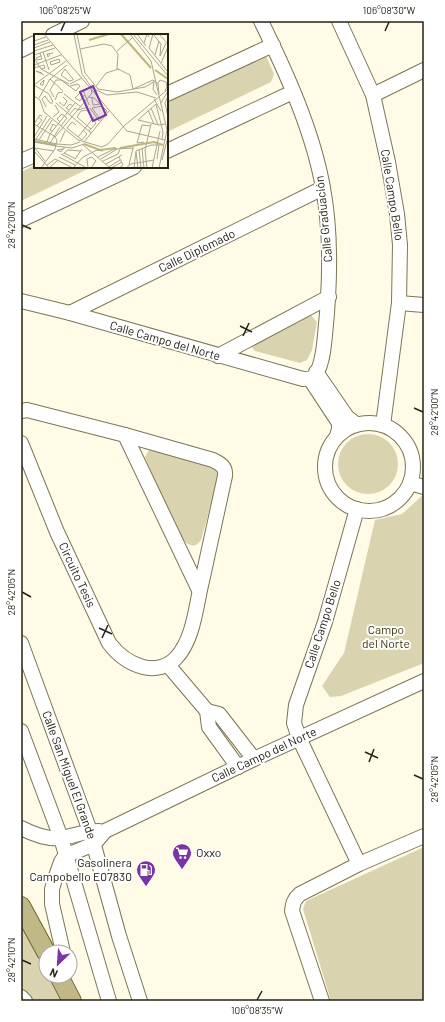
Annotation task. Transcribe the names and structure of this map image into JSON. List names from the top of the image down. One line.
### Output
{"streets":{"street":["Calle Campo Bello","Calle Graduación","Calle Diplomado","Calle Campo del Norte","Circuito Tesis","Calle San Miguel El Grande"]},"crossings":[["Calle Campo Bello","Calle Campo del Norte"],["Calle Graduación","Calle Diplomado"],["Calle Graduación","Calle Campo del Norte"],["Calle Diplomado","Calle Campo del Norte"],["Calle Campo del Norte","Calle San Miguel El Grande"]],"parks":["Campo del Norte"],"places":{"supermarket":["Oxxo"],"fuel station":["Gasolinera Campobello E07830"]},"north":"bottom left","coordinates":["106°08'25\"W","106°08'30\"W","28°42'00\"N","28°42'05\"N","28°42'10\"N","106°08'35\"W"]}
